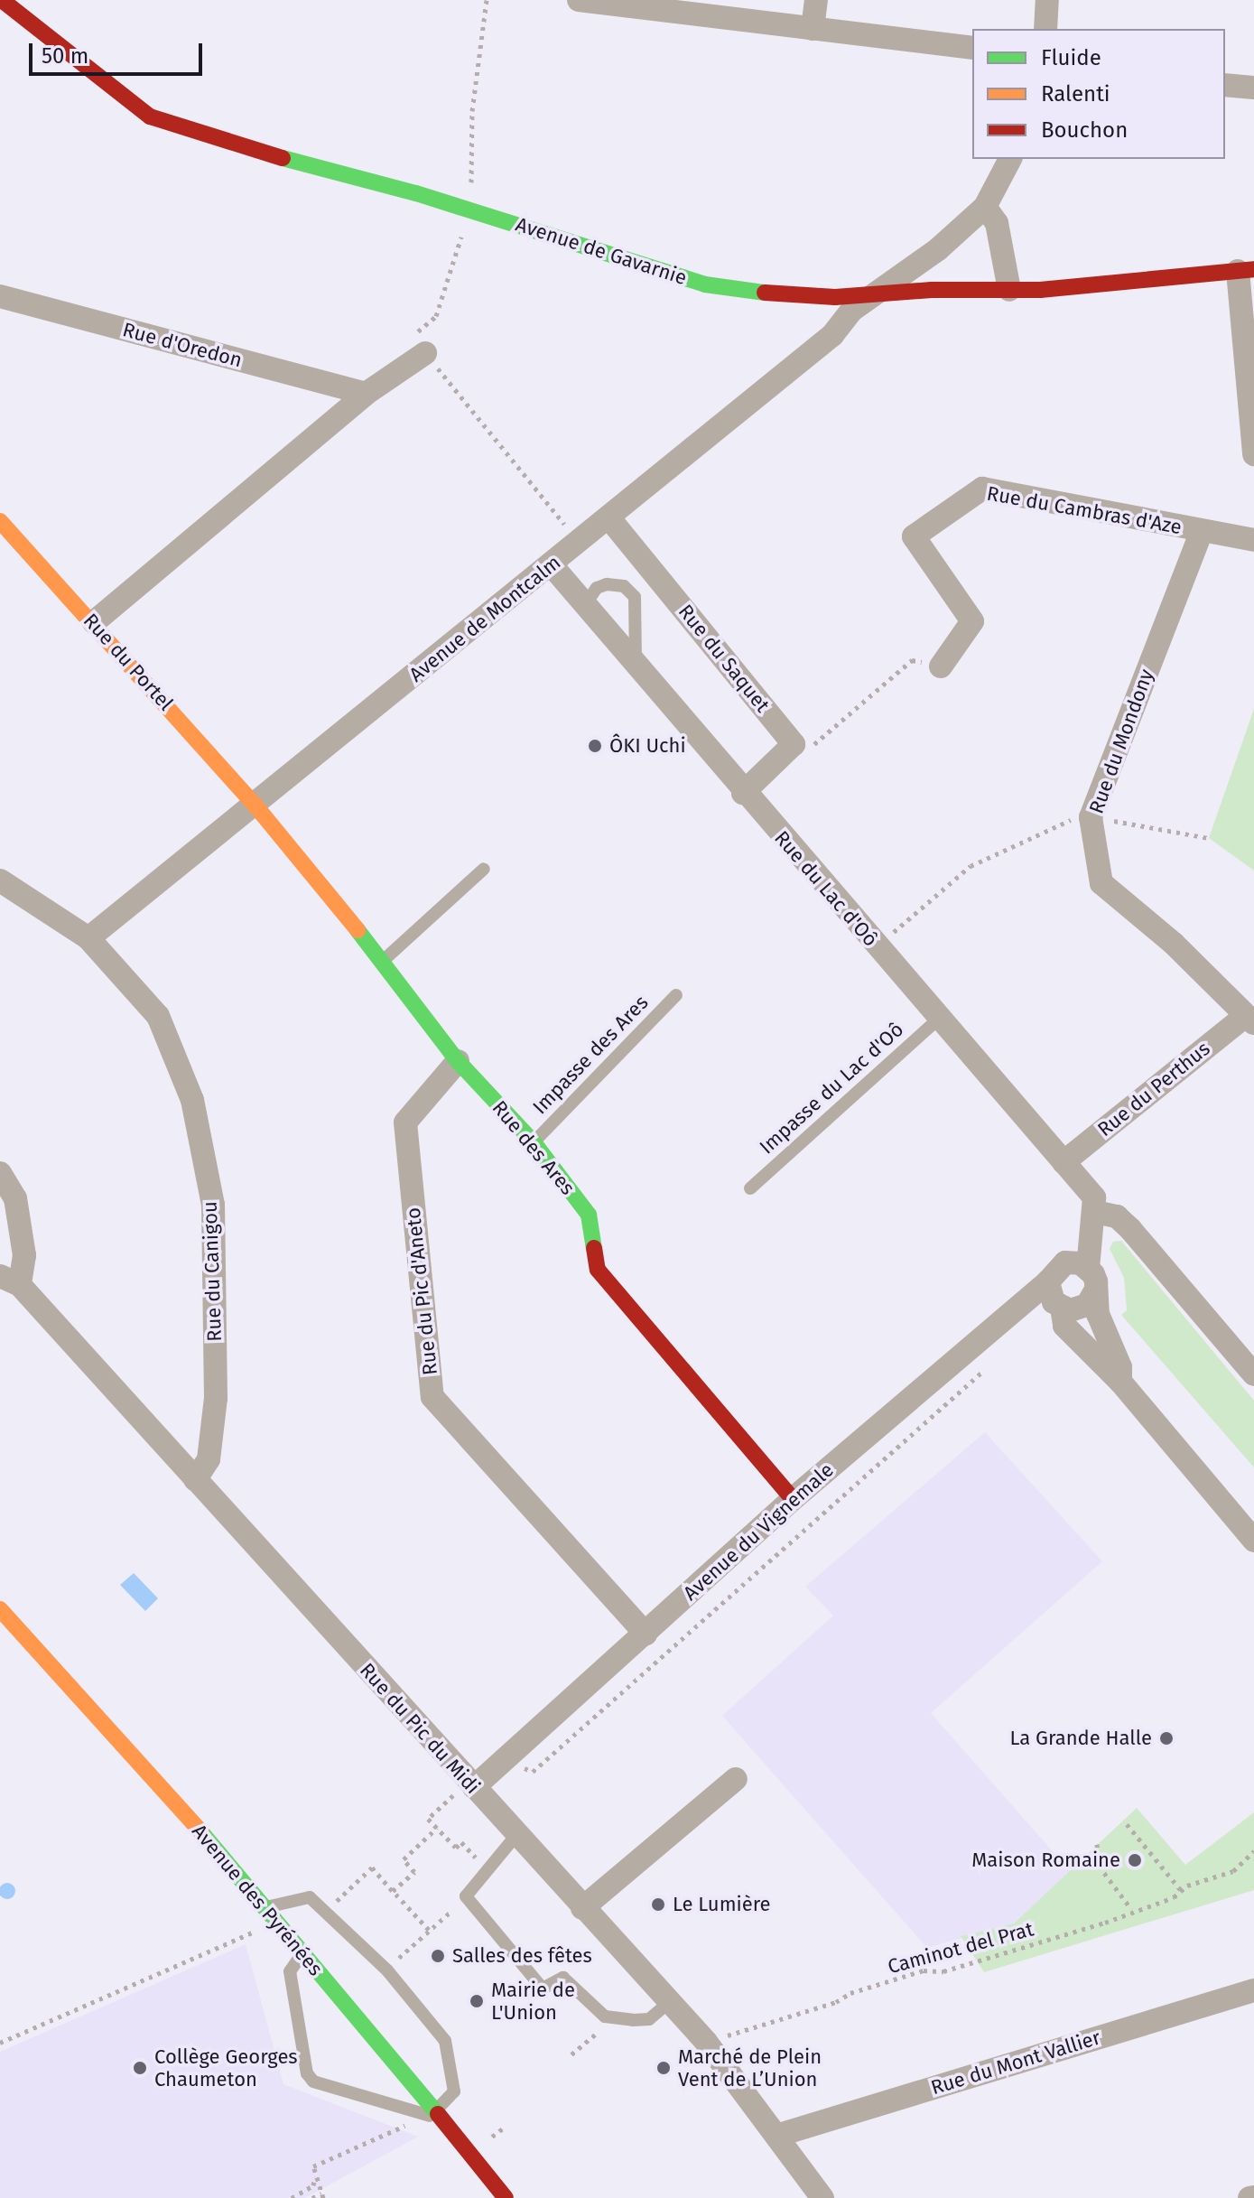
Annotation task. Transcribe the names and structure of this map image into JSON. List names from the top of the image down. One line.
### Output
{"streets":{"street":["Avenue de Gavarnie","Rue d'Oredon","Rue du Cambras d'Aze","Avenue de Montcalm","Rue du Saquet","Rue du Portel","Rue du Mondony","Rue du Lac d'Oô","Rue du Perthus","Rue des Ares","Rue du Canigou","Rue du Pic d'Aneto","Avenue du Vignemale","Rue du Pic du Midi","Avenue des Pyrénées","Rue du Mont Vallier"],"lane":["Impasse des Ares","Impasse du Lac d'Oô"],"path":["Caminot del Prat"]},"crossings":[["Avenue de Gavarnie","Avenue de Montcalm"],["Rue du Cambras d'Aze","Rue du Mondony"],["Avenue de Montcalm","Rue du Saquet"],["Avenue de Montcalm","Rue du Portel"],["Avenue de Montcalm","Rue du Lac d'Oô"],["Avenue de Montcalm","Rue des Ares"],["Avenue de Montcalm","Rue du Canigou"],["Rue du Portel","Rue des Ares"],["Rue du Mondony","Rue du Perthus"],["Rue du Lac d'Oô","Impasse du Lac d'Oô"],["Rue du Lac d'Oô","Rue du Perthus"],["Impasse des Ares","Rue des Ares"],["Rue des Ares","Rue du Pic d'Aneto"],["Rue des Ares","Avenue du Vignemale"],["Rue du Canigou","Rue du Pic du Midi"],["Rue du Pic d'Aneto","Avenue du Vignemale"],["Avenue du Vignemale","Rue du Pic du Midi"],["Rue du Pic du Midi","Caminot del Prat"],["Rue du Pic du Midi","Rue du Mont Vallier"]],"places":["ÔKI Uchi","La Grande Halle","Maison Romaine","Le Lumière","Salles des fêtes","Mairie de L'Union","Collège Georges Chaumeton","Marché de Plein Vent de L’Union"],"legend":["Fluide","Ralenti","Bouchon"],"scale_bar":"50 m"}
